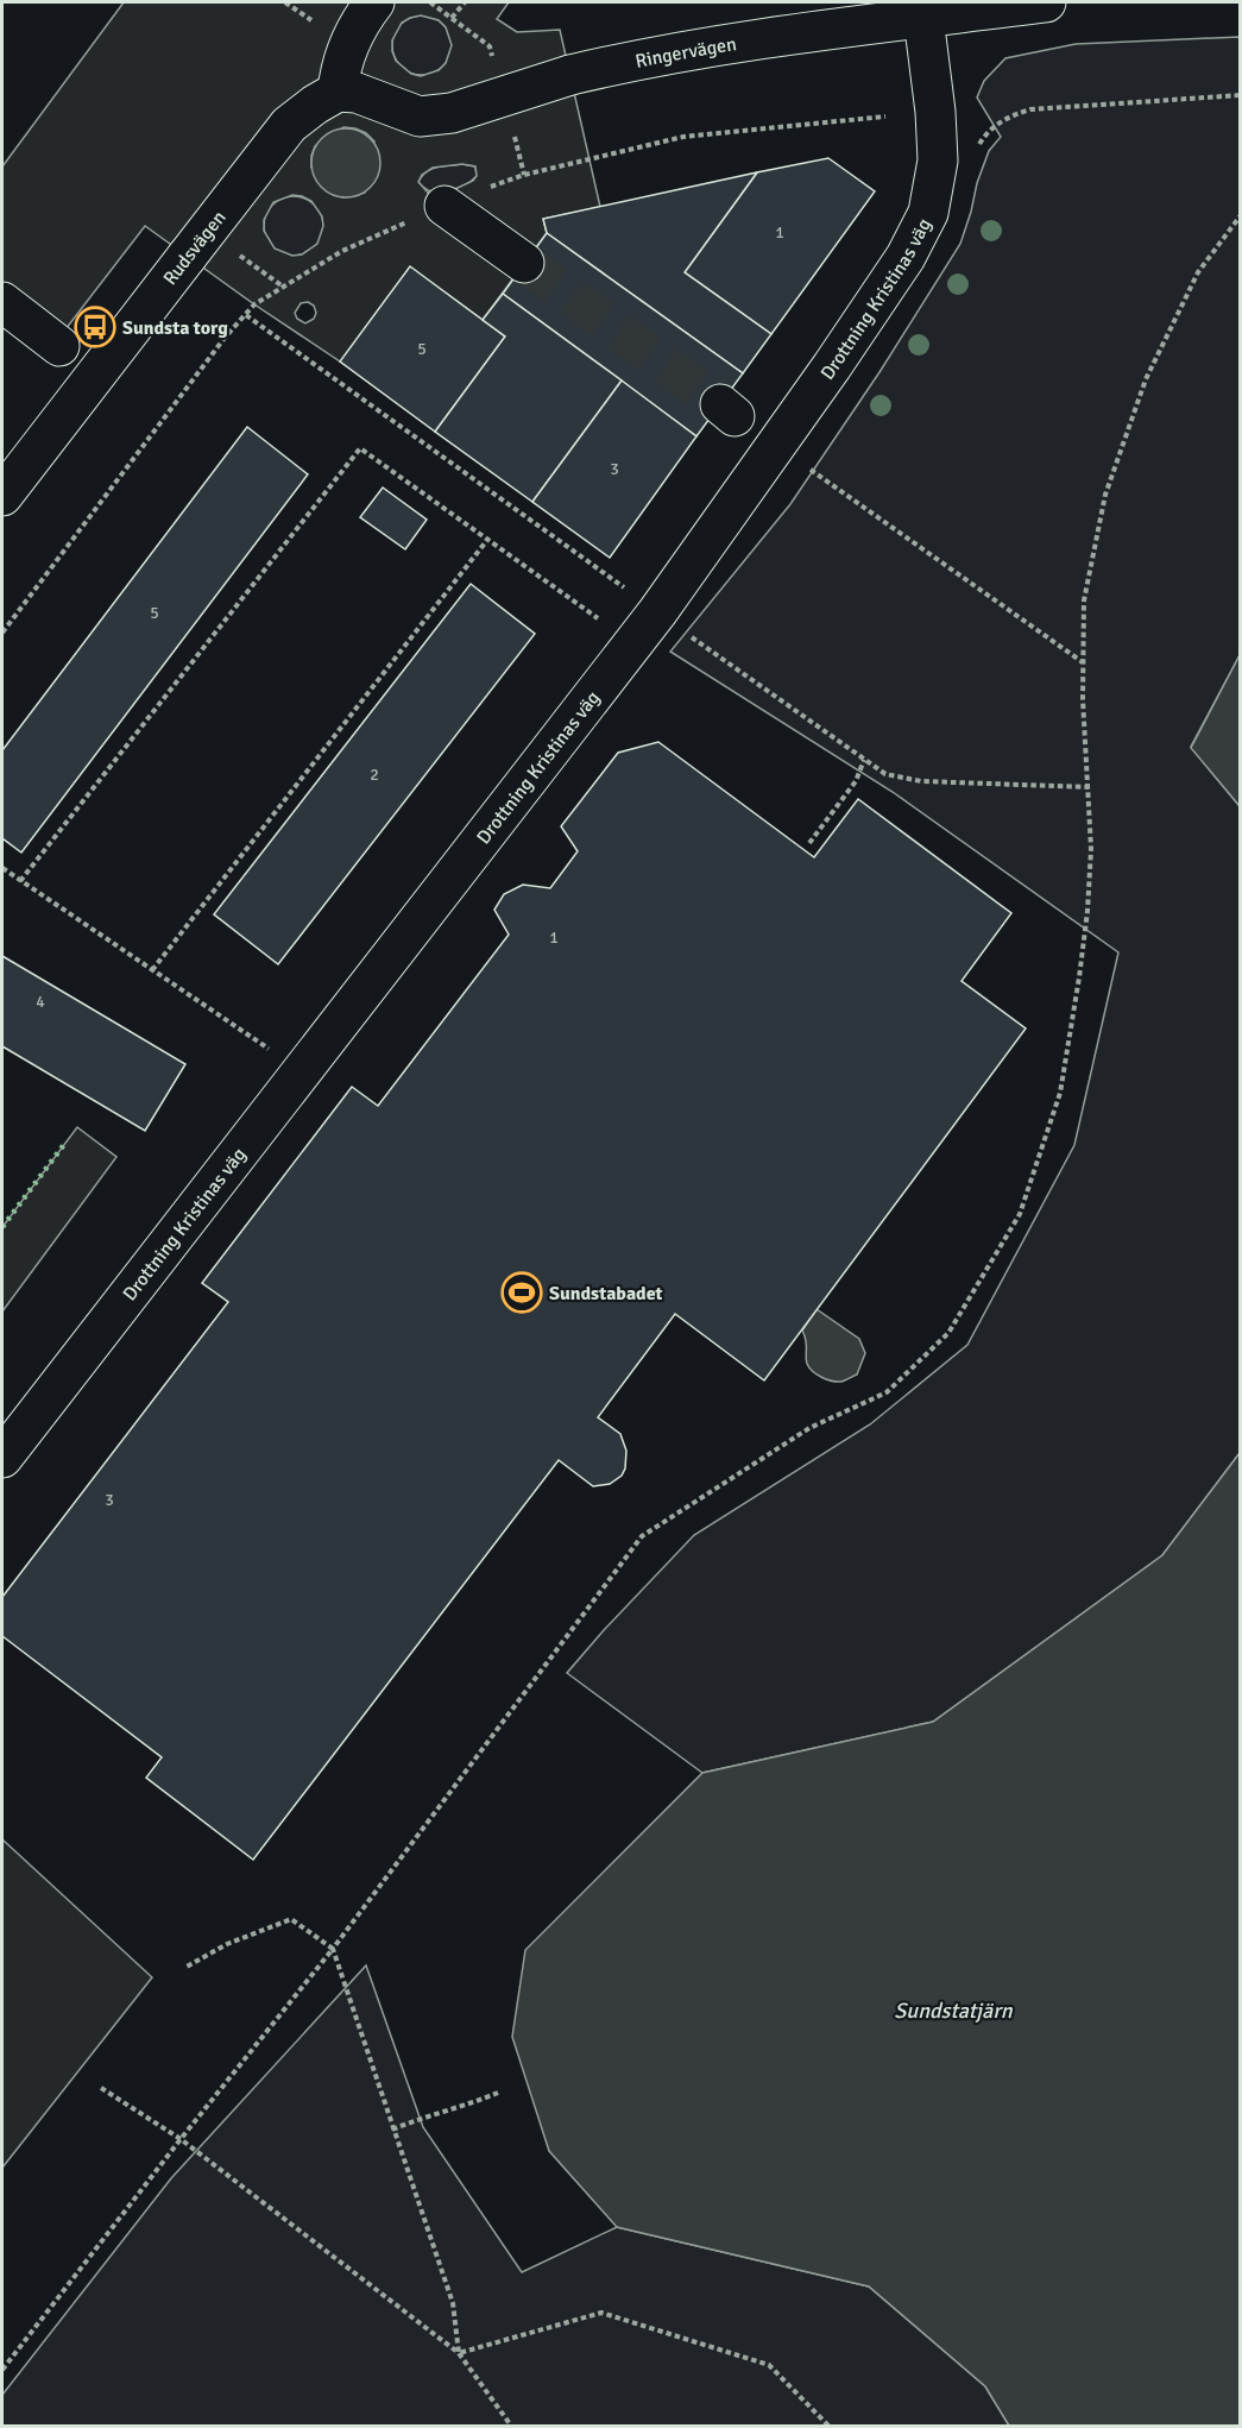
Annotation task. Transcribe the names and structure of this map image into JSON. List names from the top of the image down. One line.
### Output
{"streets":{"street":["Ringervägen","Rudsvägen","Drottning Kristinas väg"]},"crossings":[["Ringervägen","Rudsvägen"],["Ringervägen","Drottning Kristinas väg"]],"water":["Sundstatjärn"],"places":{"bus stop":["Sundsta torg"],"sports":["Sundstabadet"]},"house_numbers":["1","5","3","5","2","1","4","3"]}
